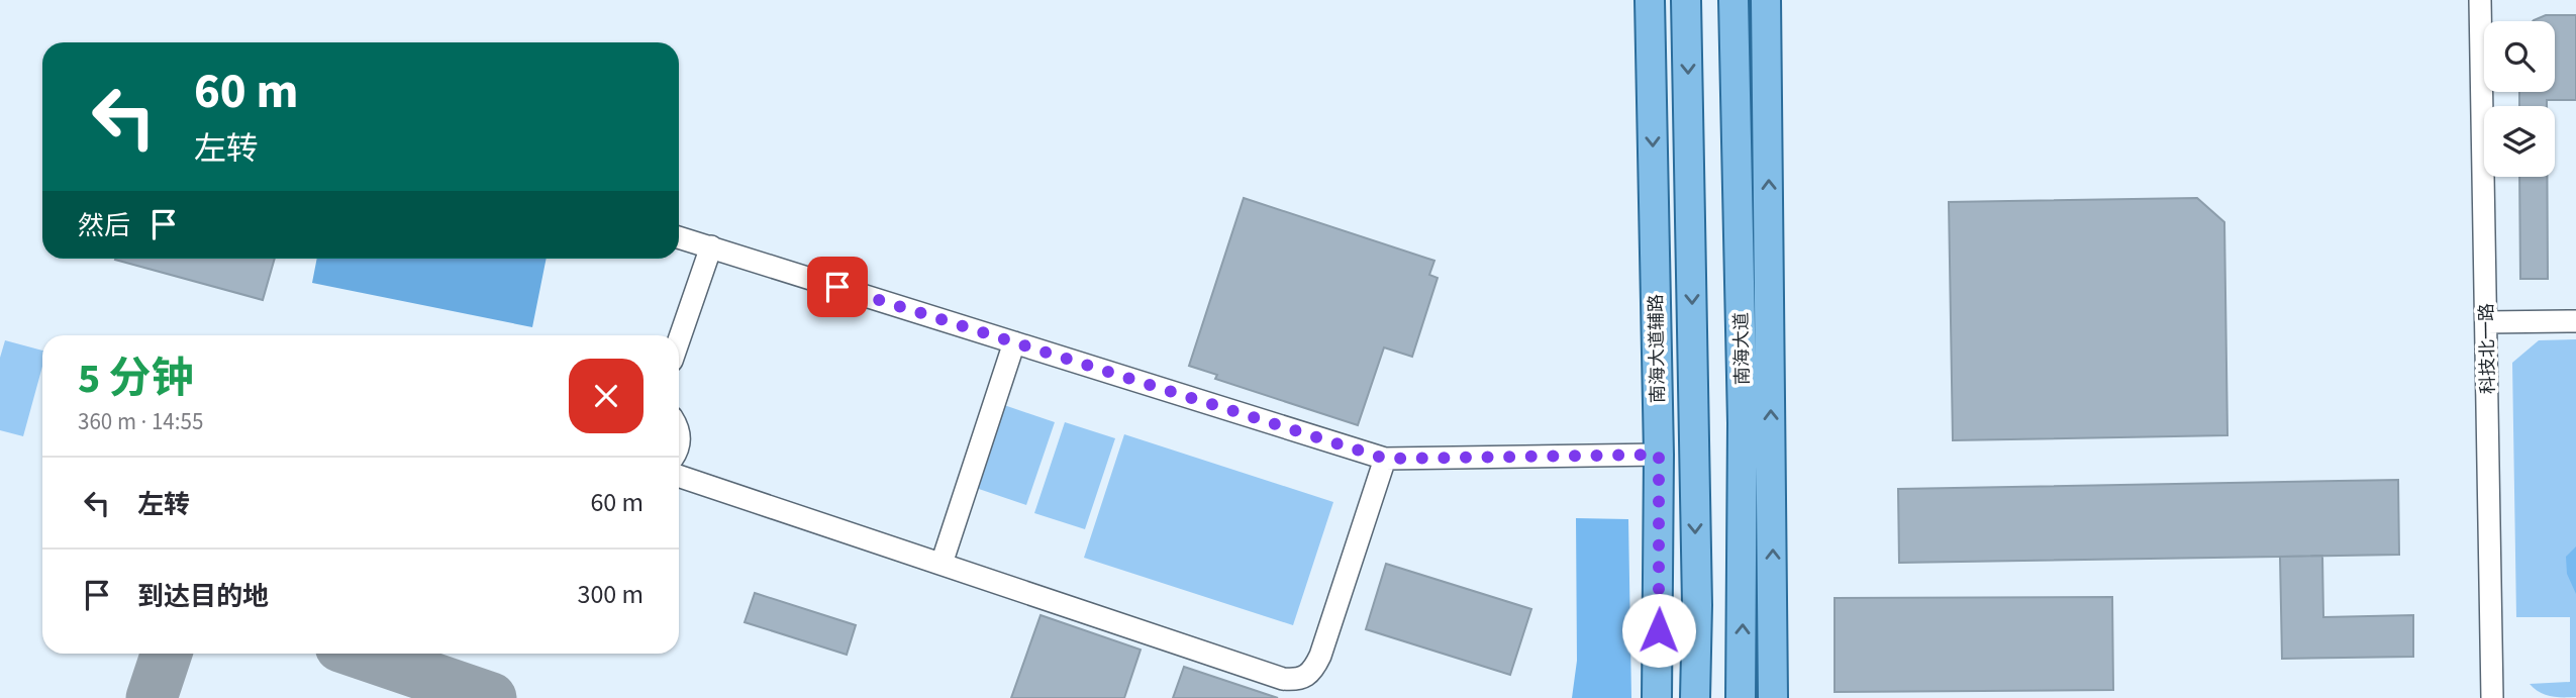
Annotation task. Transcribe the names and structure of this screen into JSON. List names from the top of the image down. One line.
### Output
{"streets":{"main road":["南海大道辅路","南海大道"],"street":["科技北一路"]},"page":{"turn":["60 m","左转"],"then":"然后","heading":["5 分钟","360 m · 14:55"],"list":[{"name":"左转","value":"60 m"},{"name":"到达目的地","value":"300 m"}]}}
